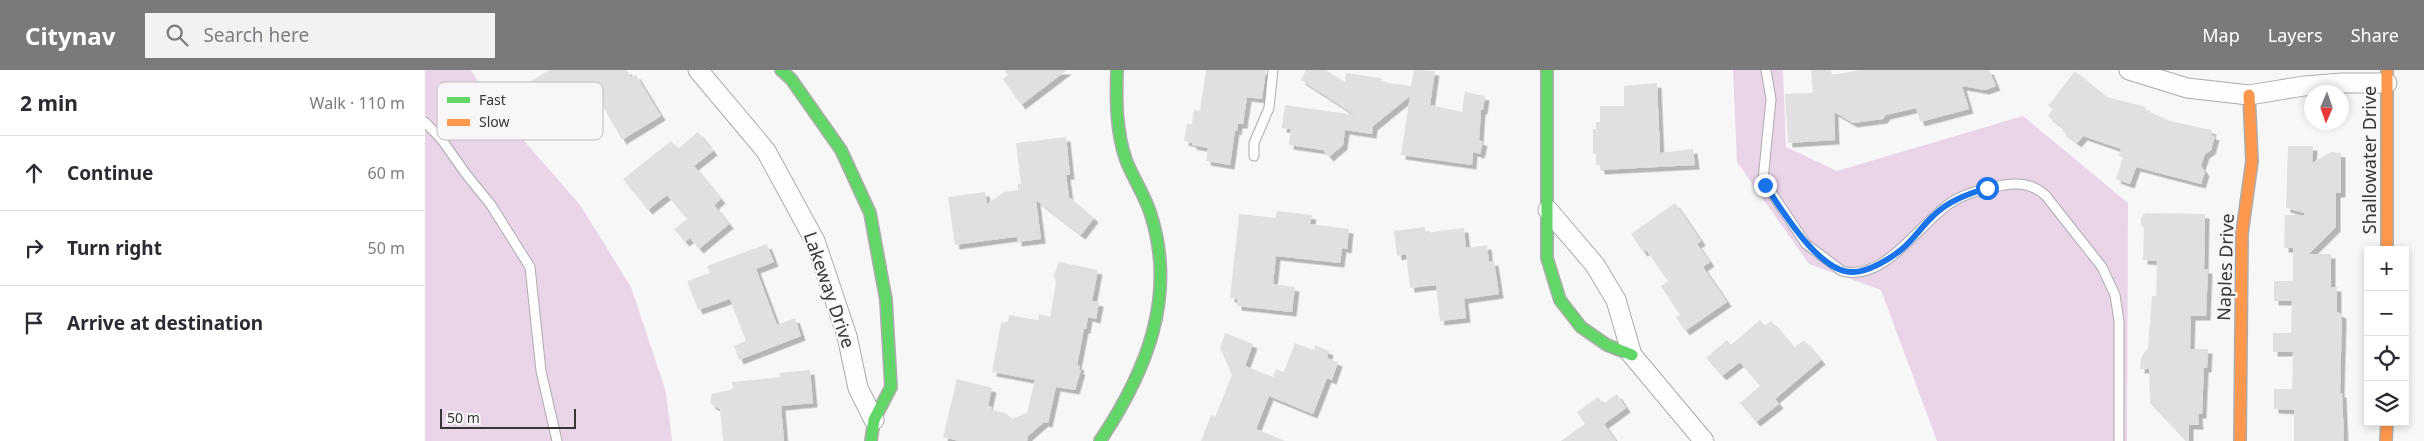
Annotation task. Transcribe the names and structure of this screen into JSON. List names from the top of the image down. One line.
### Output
{"streets":{"street":["Shallowater Drive","Naples Drive","Lakeway Drive"]},"legend":["Fast","Slow"],"scale_bar":"50 m","north":"bottom","page":{"header":"Citynav","search":"Search here","nav":["Map","Layers","Share"],"heading":["2 min","Walk · 110 m"],"list":[["Continue","60 m"],["Turn right","50 m"],"Arrive at destination"],"map_buttons":["+","−"],"scale":"50 m"}}
